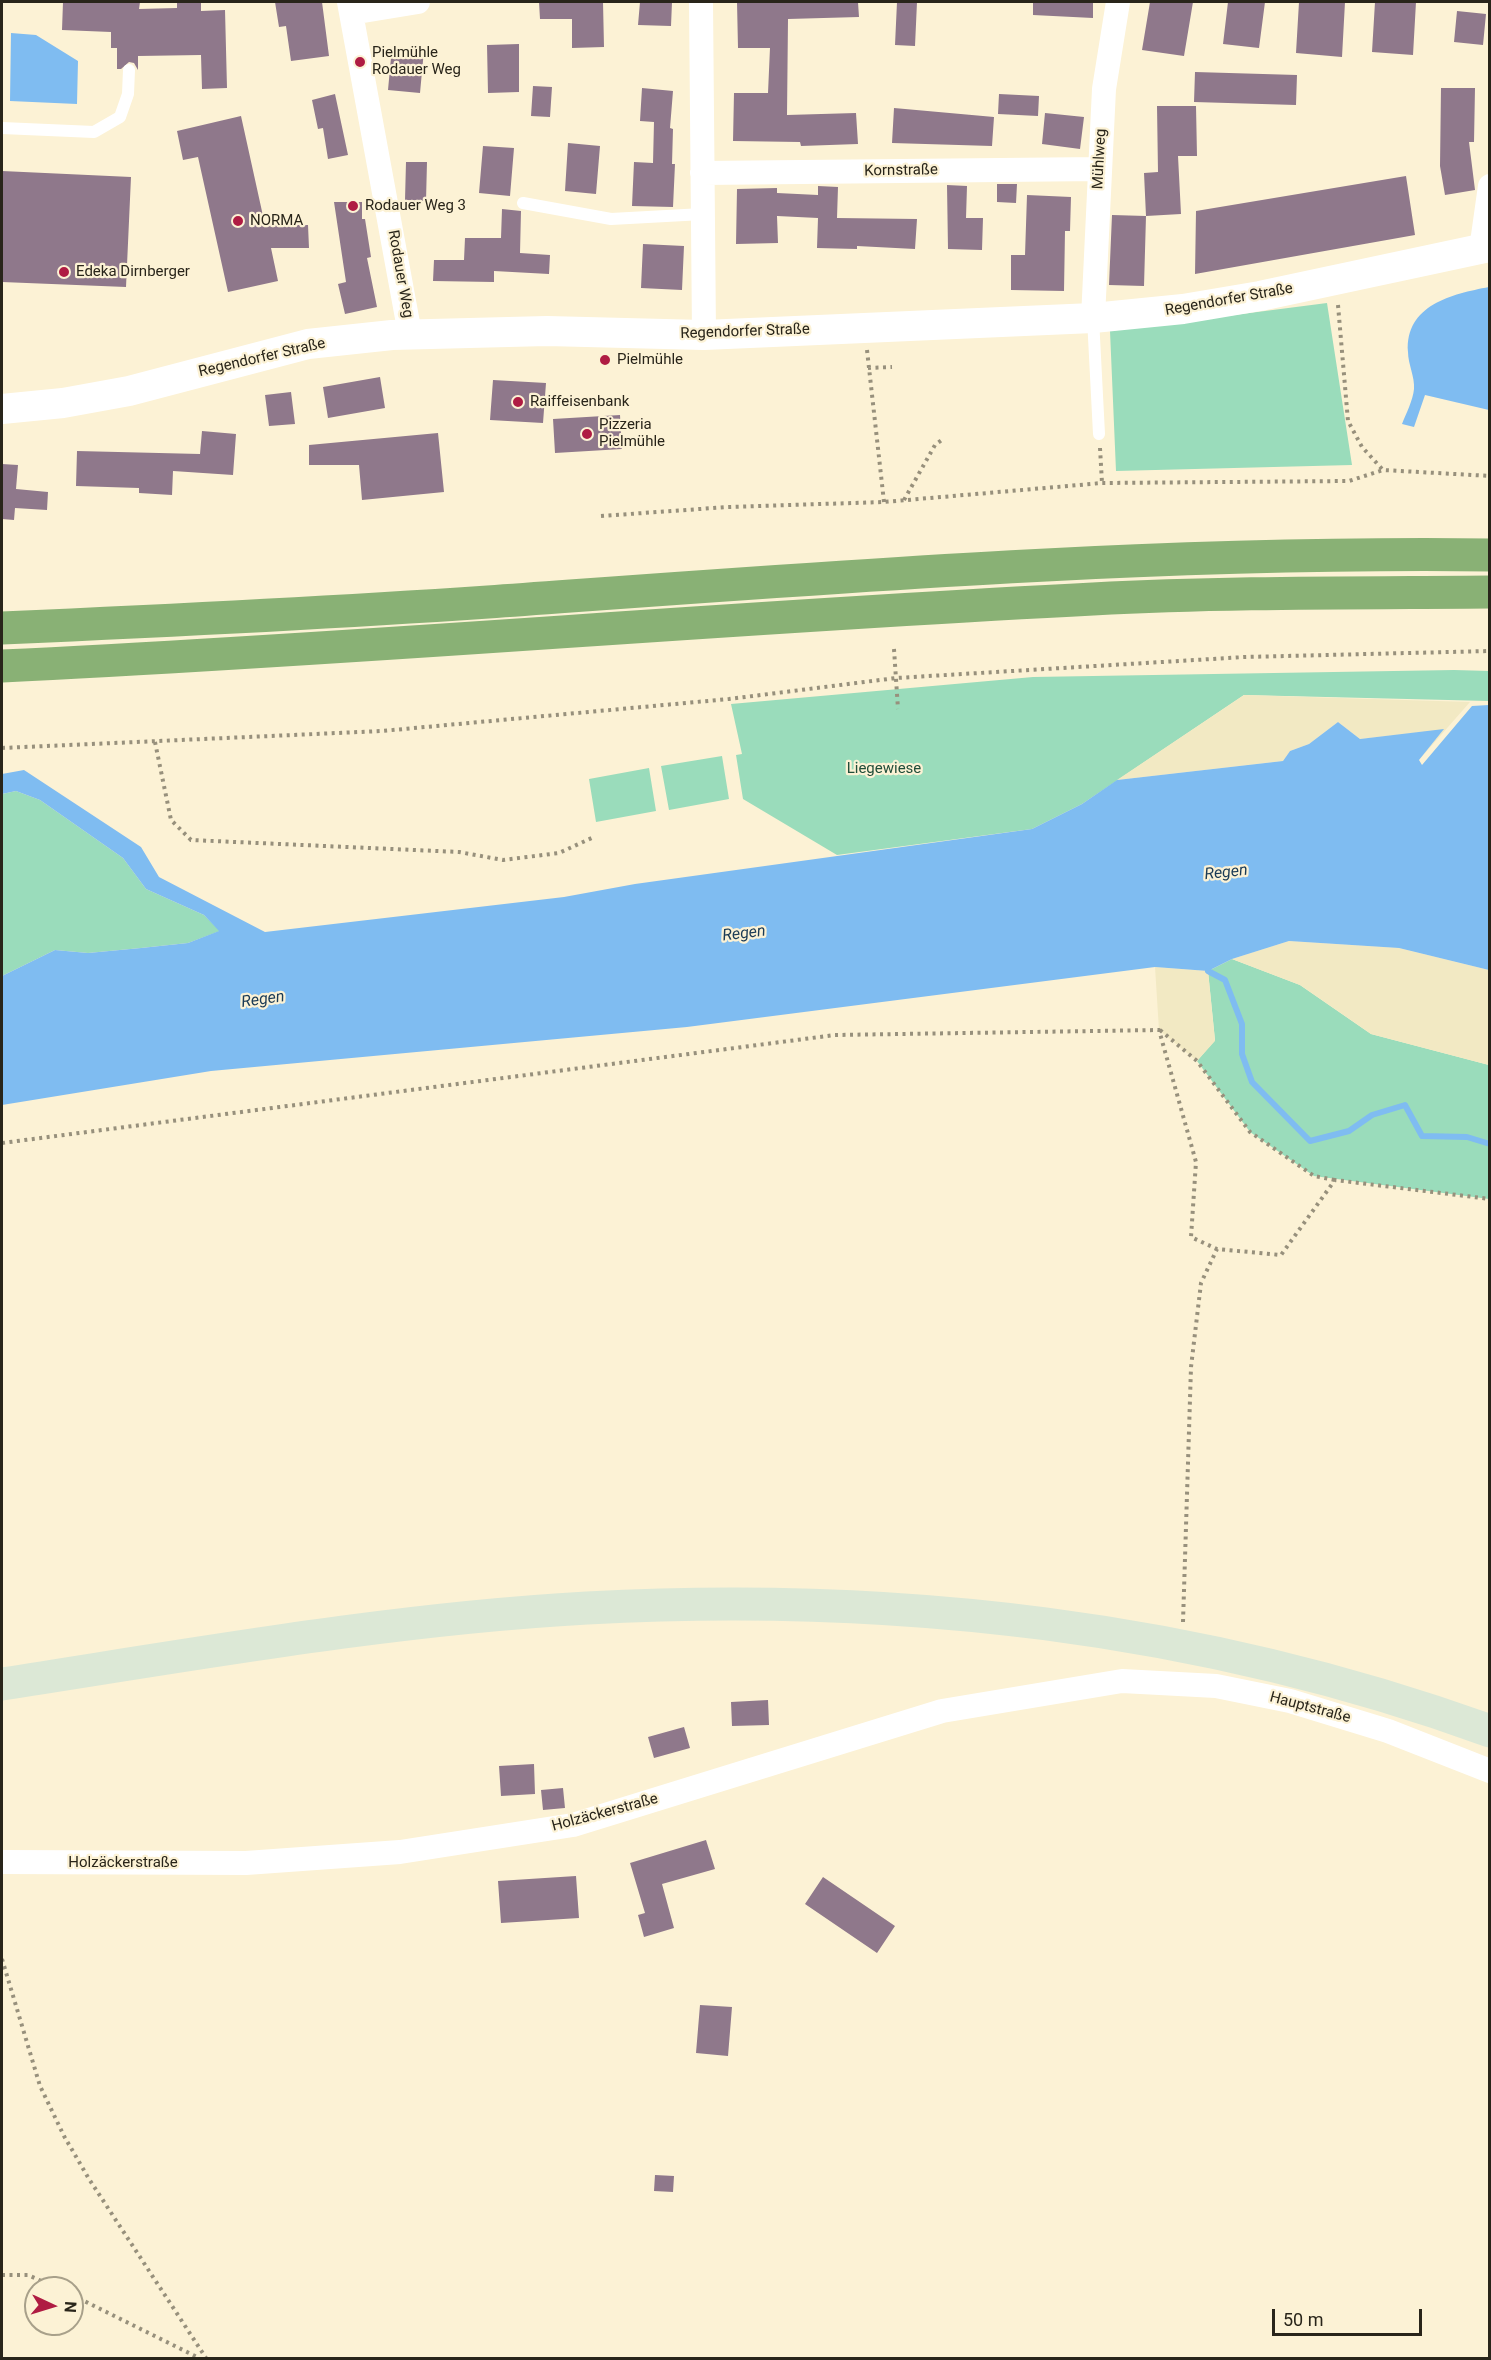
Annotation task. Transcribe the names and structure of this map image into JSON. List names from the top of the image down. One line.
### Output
{"streets":{"street":["Mühlweg","Kornstraße","Rodauer Weg","Regendorfer Straße","Hauptstraße","Holzäckerstraße"]},"crossings":[["Mühlweg","Kornstraße"],["Mühlweg","Regendorfer Straße"],["Rodauer Weg","Regendorfer Straße"],["Hauptstraße","Holzäckerstraße"]],"water":["Regen"],"parks":["Liegewiese"],"places":["Pielmühle Rodauer Weg","Rodauer Weg 3","NORMA","Edeka Dirnberger","Pielmühle","Raiffeisenbank","Pizzeria Pielmühle"],"scale_bar":"50 m","north":"right"}
